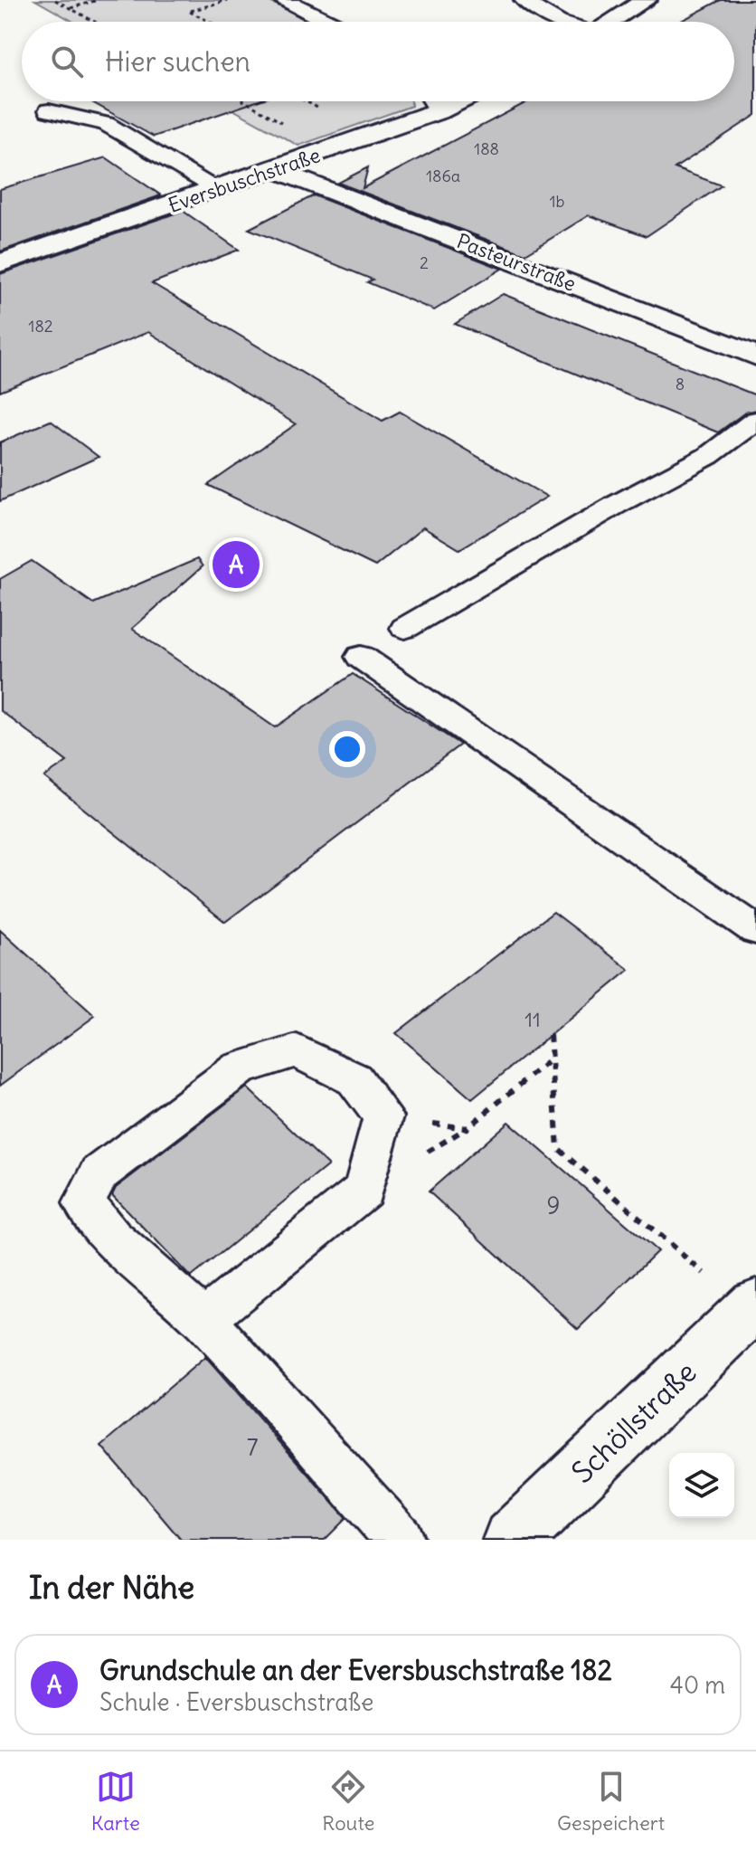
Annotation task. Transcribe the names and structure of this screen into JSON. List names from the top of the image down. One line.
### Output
{"streets":{"street":["Eversbuschstraße","Pasteurstraße","Schöllstraße"]},"crossings":[["Eversbuschstraße","Pasteurstraße"]],"house_numbers":["188","186a","1b","2","182","8","11","9","7"],"page":{"search":"Hier suchen","pins":"A","heading":"In der Nähe","list":[{"mark":"A","name":"Grundschule an der Eversbuschstraße 182","note":"Schule · Eversbuschstraße","value":"40 m"}],"nav":["Karte","Route","Gespeichert"]}}
